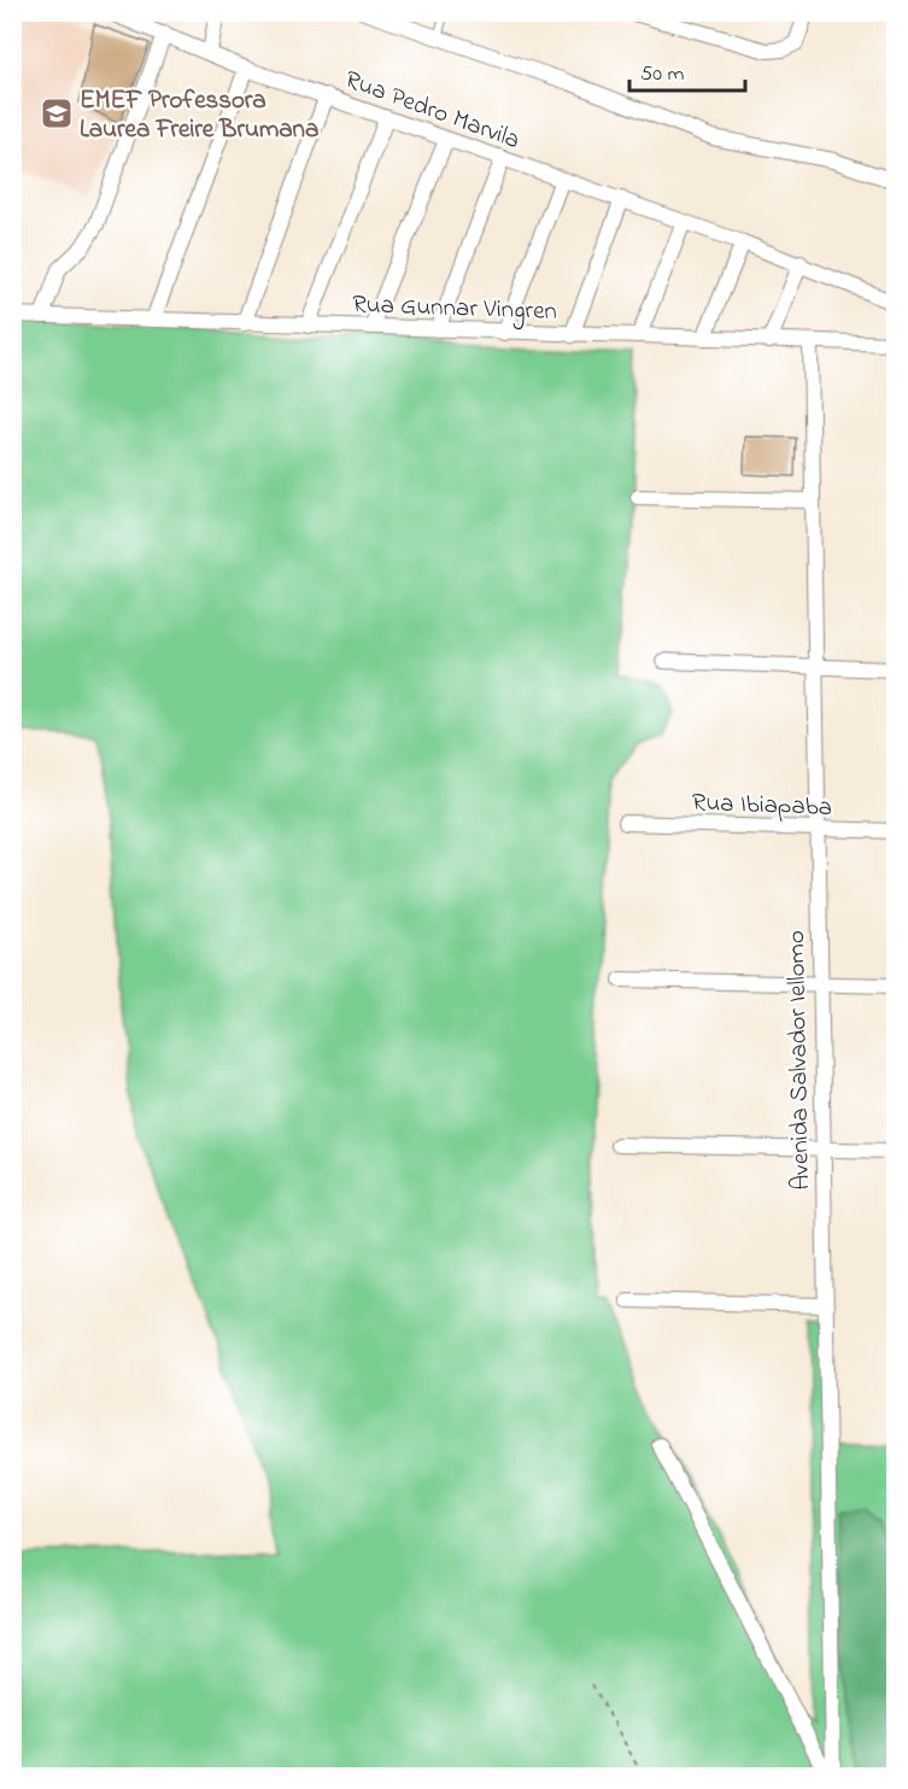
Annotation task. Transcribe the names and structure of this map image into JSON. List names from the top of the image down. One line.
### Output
{"streets":{"street":["Rua Pedro Marvila","Rua Gunnar Vingren","Rua Ibiapaba","Avenida Salvador Iellomo"]},"crossings":[["Rua Gunnar Vingren","Avenida Salvador Iellomo"],["Rua Ibiapaba","Avenida Salvador Iellomo"]],"places":{"school or university":["EMEF Professora Laurea Freire Brumana"]},"scale_bar":"50 m"}
